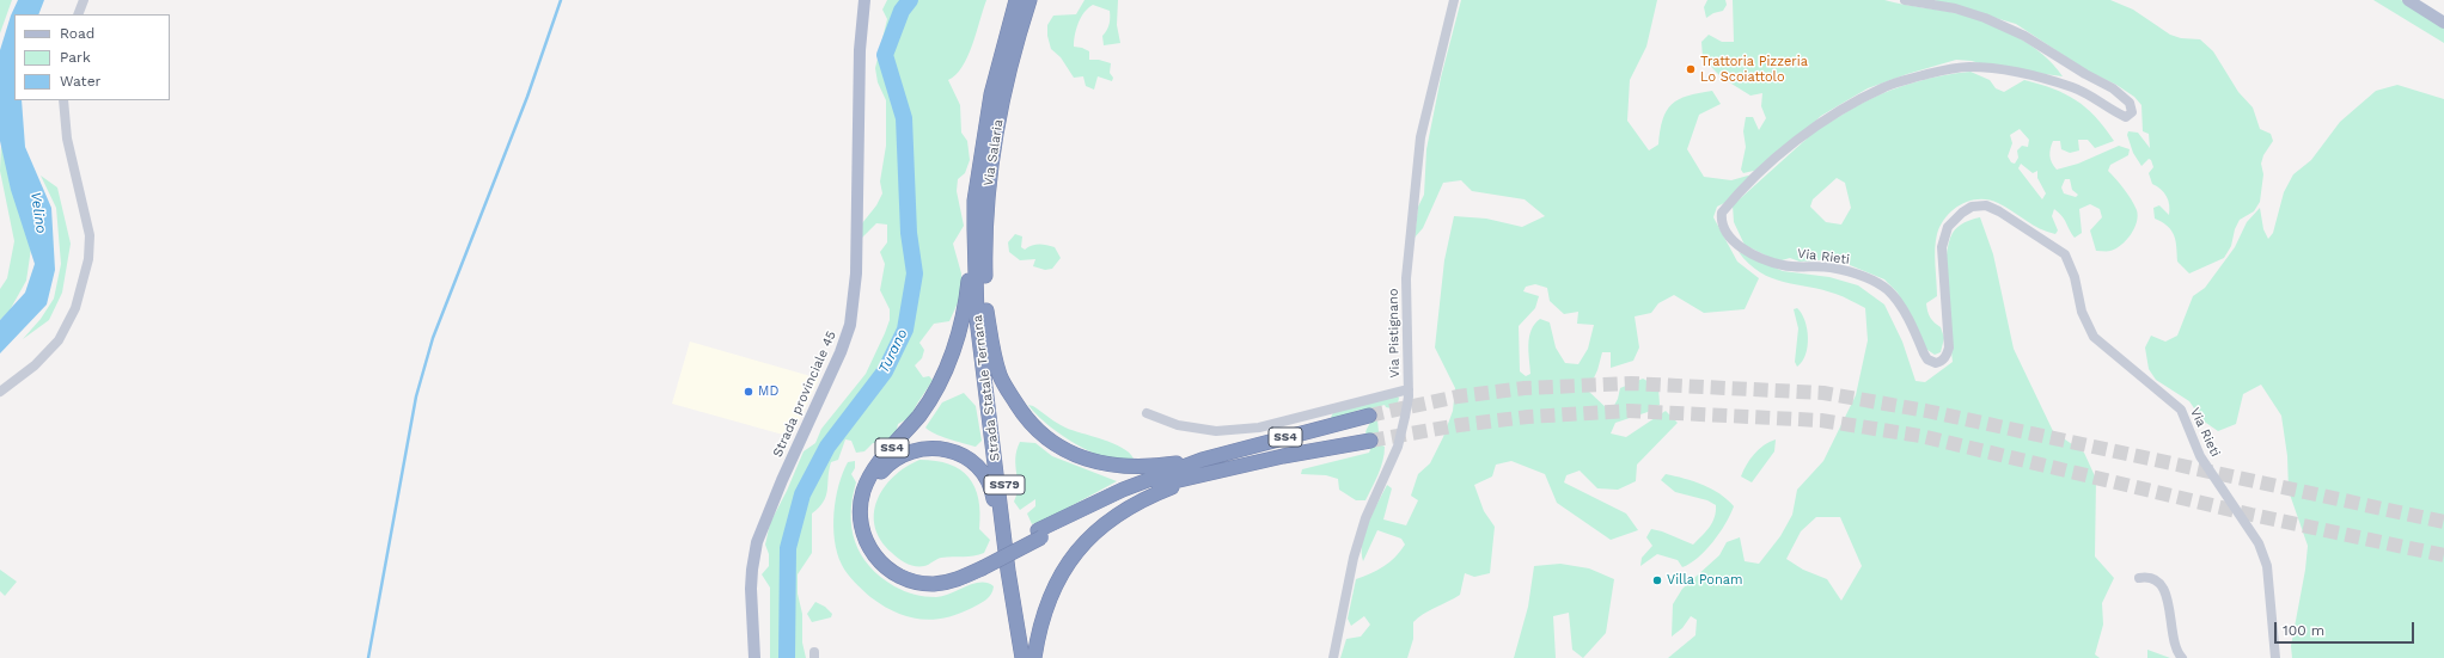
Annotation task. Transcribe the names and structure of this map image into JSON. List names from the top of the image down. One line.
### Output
{"streets":{"highway":["Via Salaria","Strada Statale Ternana","SS4","SS79"],"main road":["Strada provinciale 45"],"street":["Via Rieti","Via Pistignano"]},"crossings":[["Via Salaria","Strada Statale Ternana"],["Via Salaria","SS4"],["Strada Statale Ternana","SS4"]],"water":["Velino","Turano"],"places":["Trattoria Pizzeria Lo Scoiattolo","MD","Villa Ponam"],"legend":["Road","Park","Water"],"scale_bar":"100 m"}
